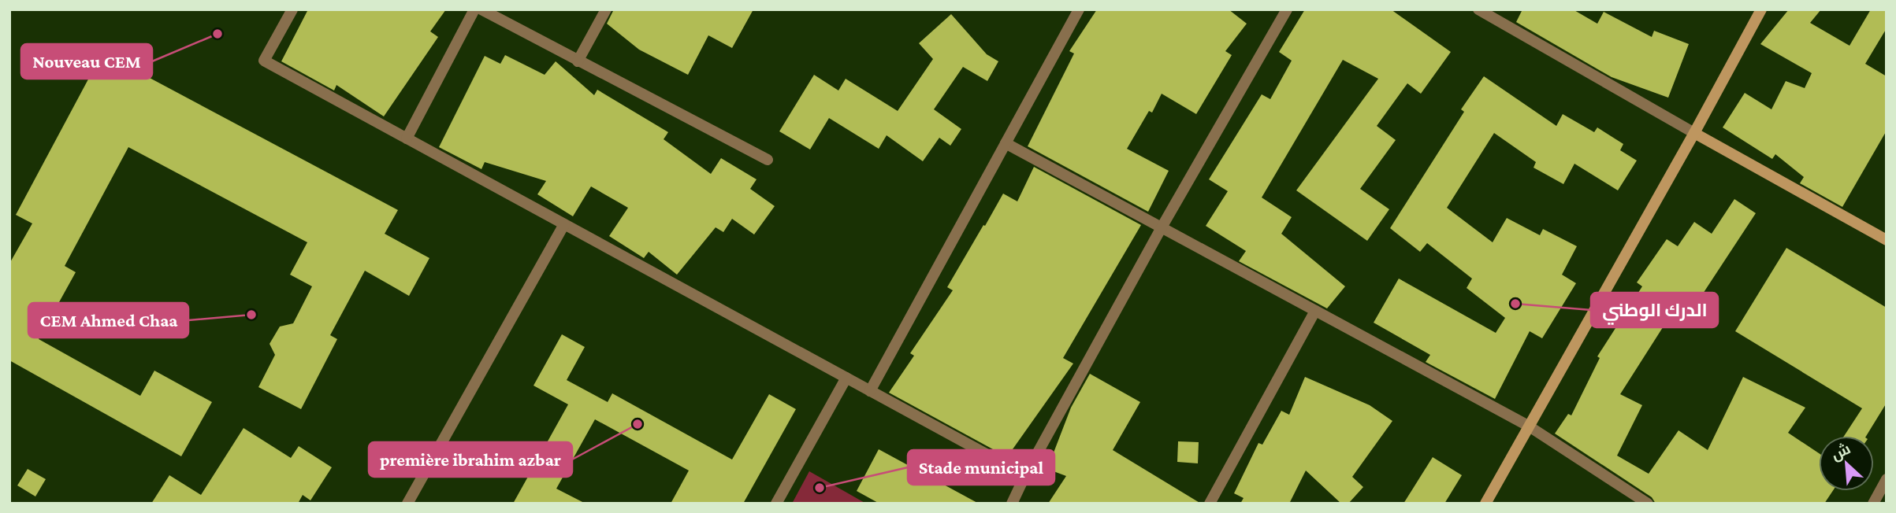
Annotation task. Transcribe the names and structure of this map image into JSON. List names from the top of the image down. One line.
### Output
{"places":["Nouveau CEM","الدرك الوطني","CEM Ahmed Chaa","première ibrahim azbar","Stade municipal"],"north":"top left"}
